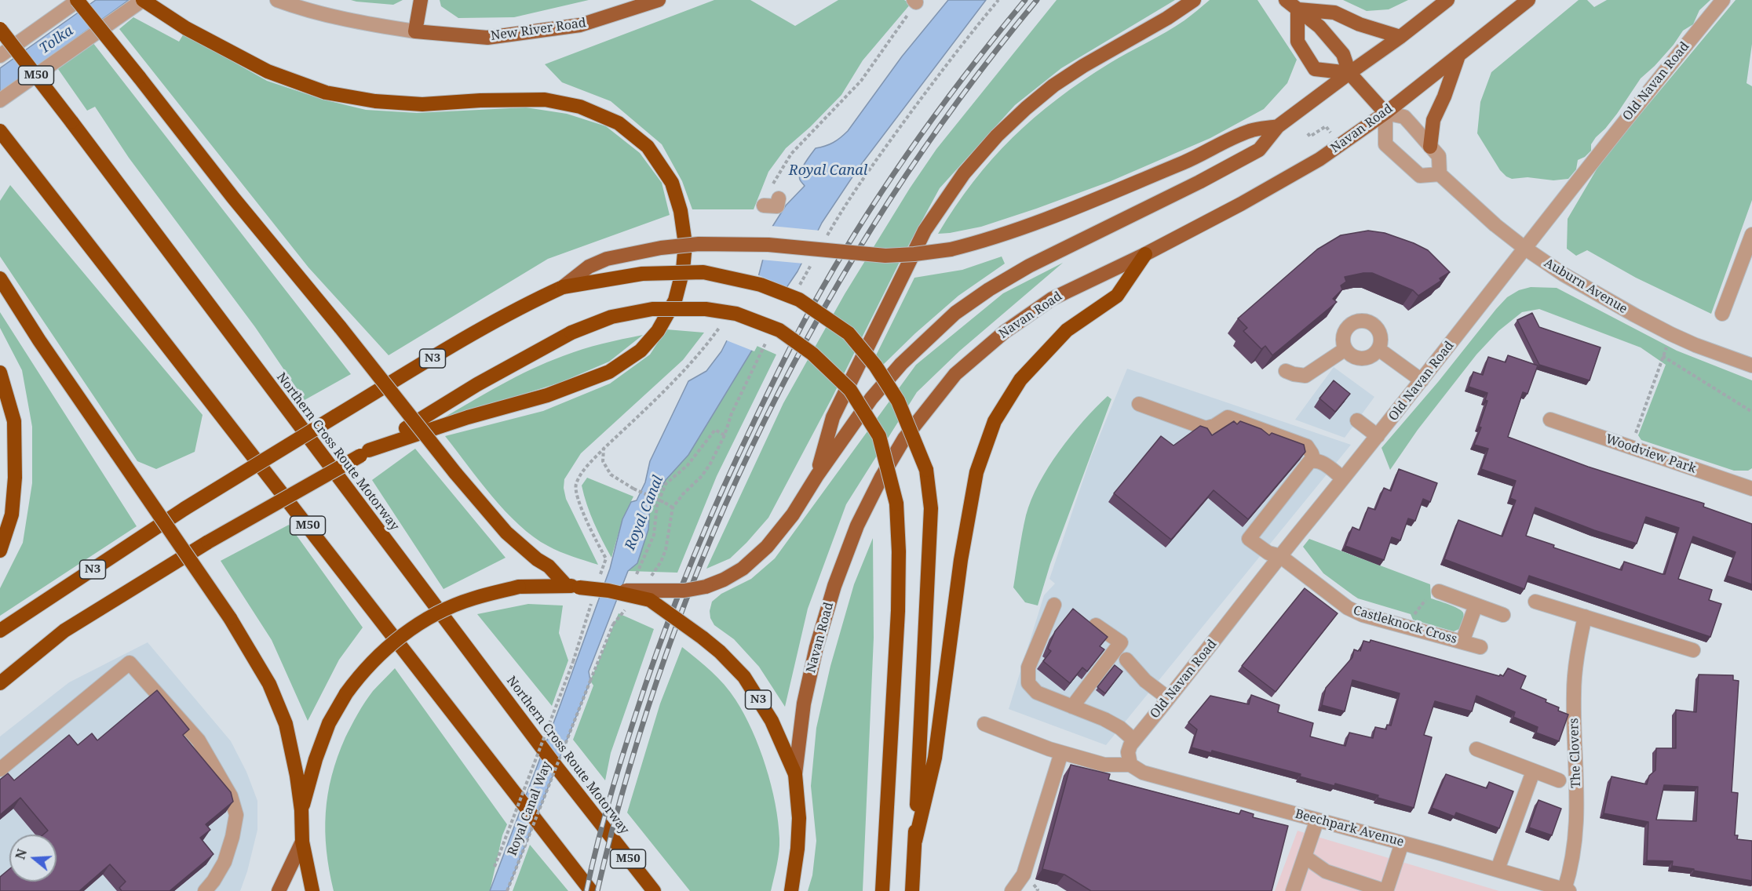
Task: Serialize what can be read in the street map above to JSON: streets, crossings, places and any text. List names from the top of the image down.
{
  "streets": {
    "highway": ["M50", "N3", "Northern Cross Route Motorway"],
    "main road": ["New River Road", "Navan Road"],
    "street": [
      "Old Navan Road",
      "Auburn Avenue",
      "Woodview Park",
      "Castleknock Cross",
      "The Clovers",
      "Beechpark Avenue"
    ],
    "path": ["Royal Canal Way"]
  },
  "crossings": [
    ["Old Navan Road", "Auburn Avenue"],
    ["Old Navan Road", "Castleknock Cross"],
    ["Old Navan Road", "Beechpark Avenue"],
    ["Navan Road", "N3"],
    ["The Clovers", "Beechpark Avenue"]
  ],
  "water": ["Tolka", "Royal Canal"],
  "north": "left"
}
